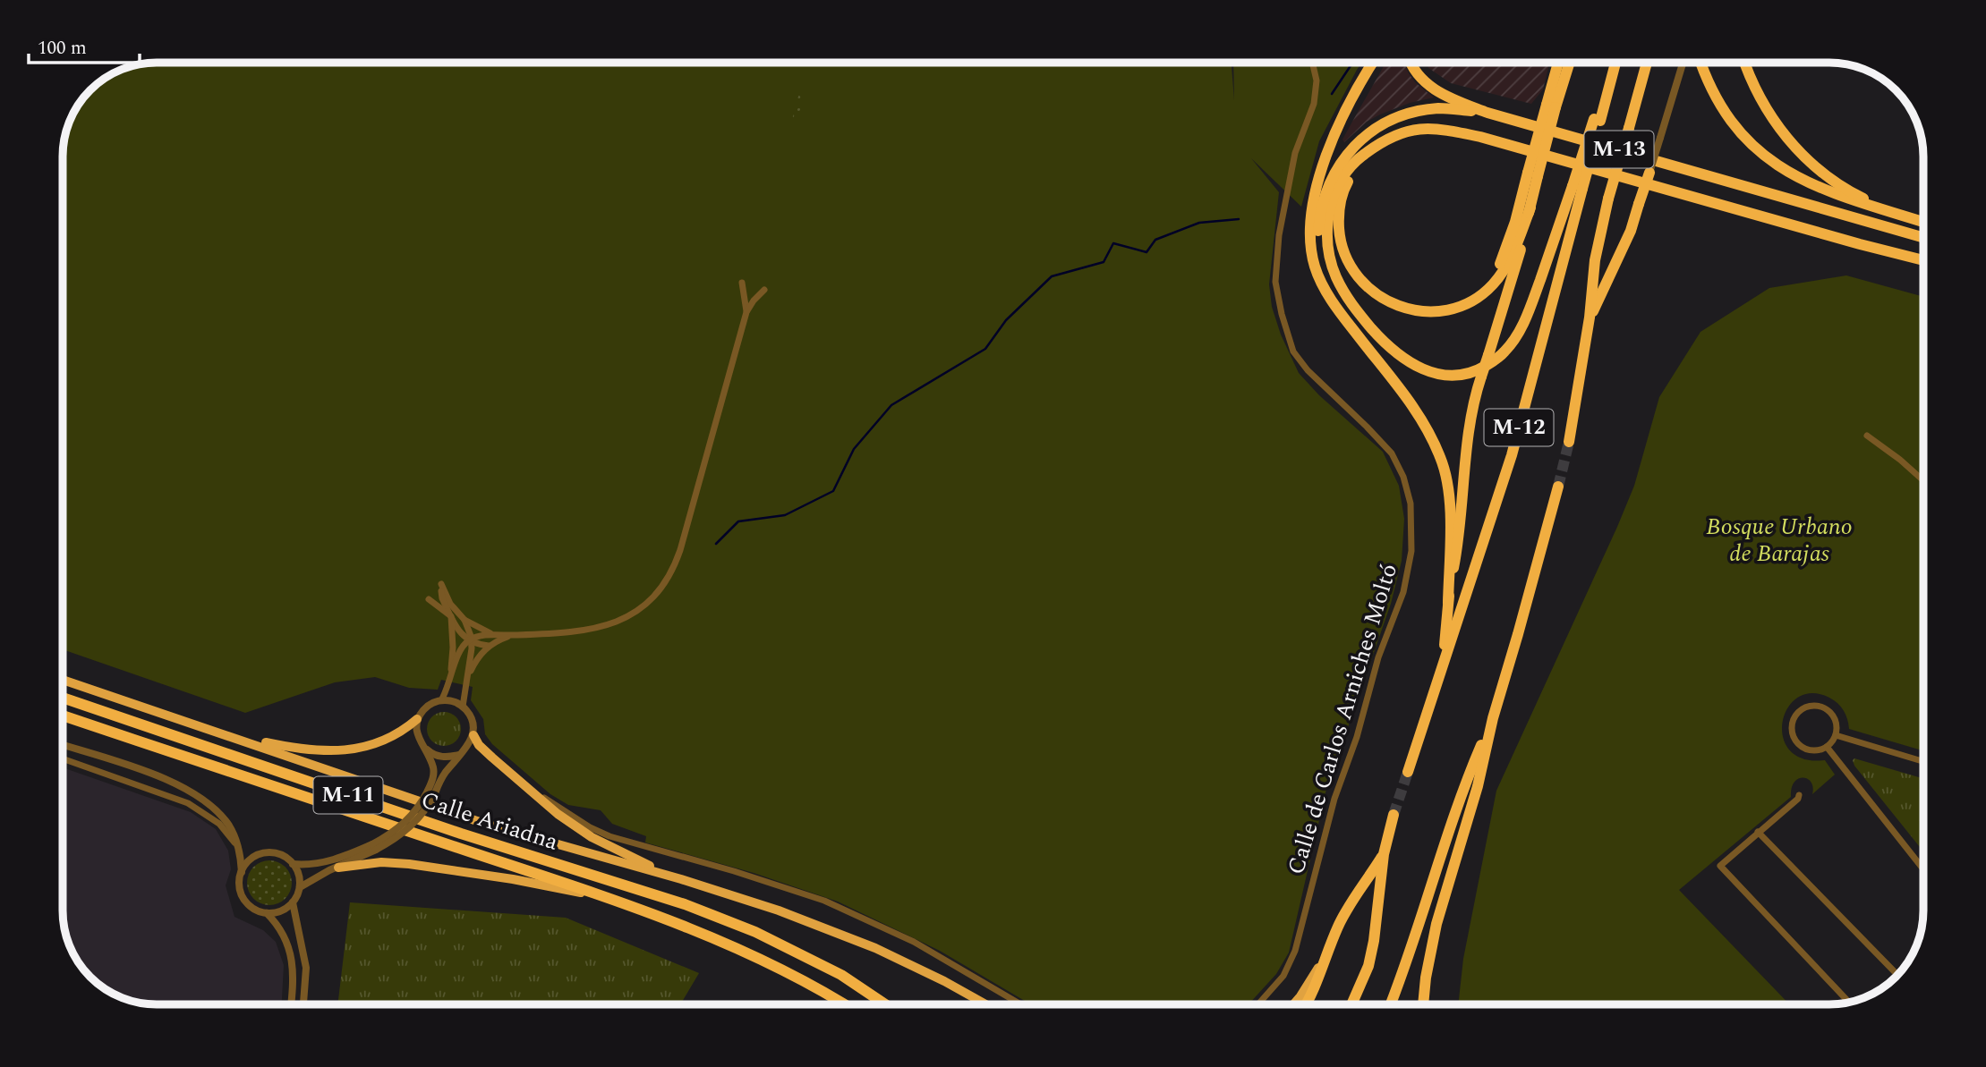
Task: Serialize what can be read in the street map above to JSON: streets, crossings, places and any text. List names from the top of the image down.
{
  "streets": {
    "highway": [
      "M-13",
      "M-12",
      "M-11",
      "Calle Ariadna"
    ],
    "street": ["Calle de Carlos Arniches Moltó"]
  },
  "parks": ["Bosque Urbano de Barajas"],
  "scale_bar": "100 m"
}
